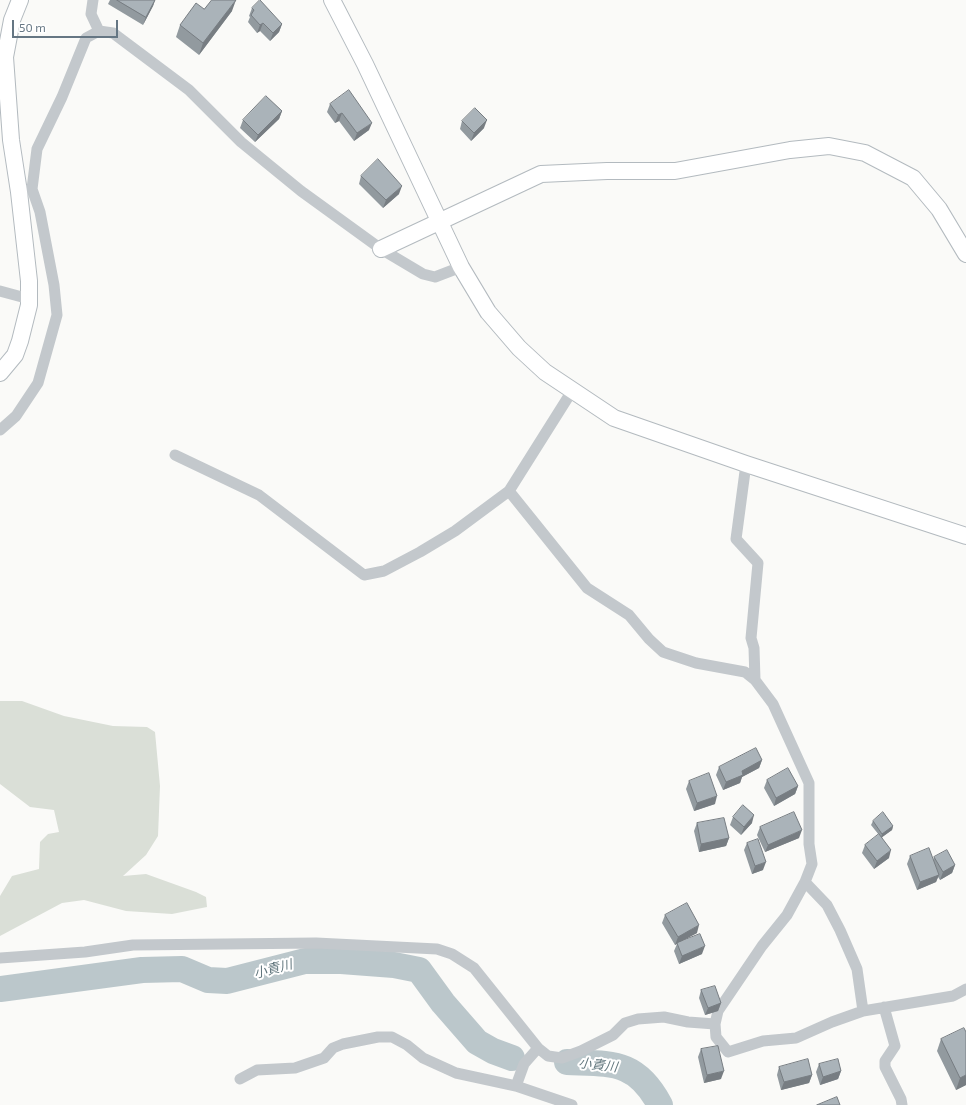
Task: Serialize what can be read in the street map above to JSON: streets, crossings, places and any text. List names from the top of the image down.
{
  "water": ["小責川"],
  "scale_bar": "50 m"
}
